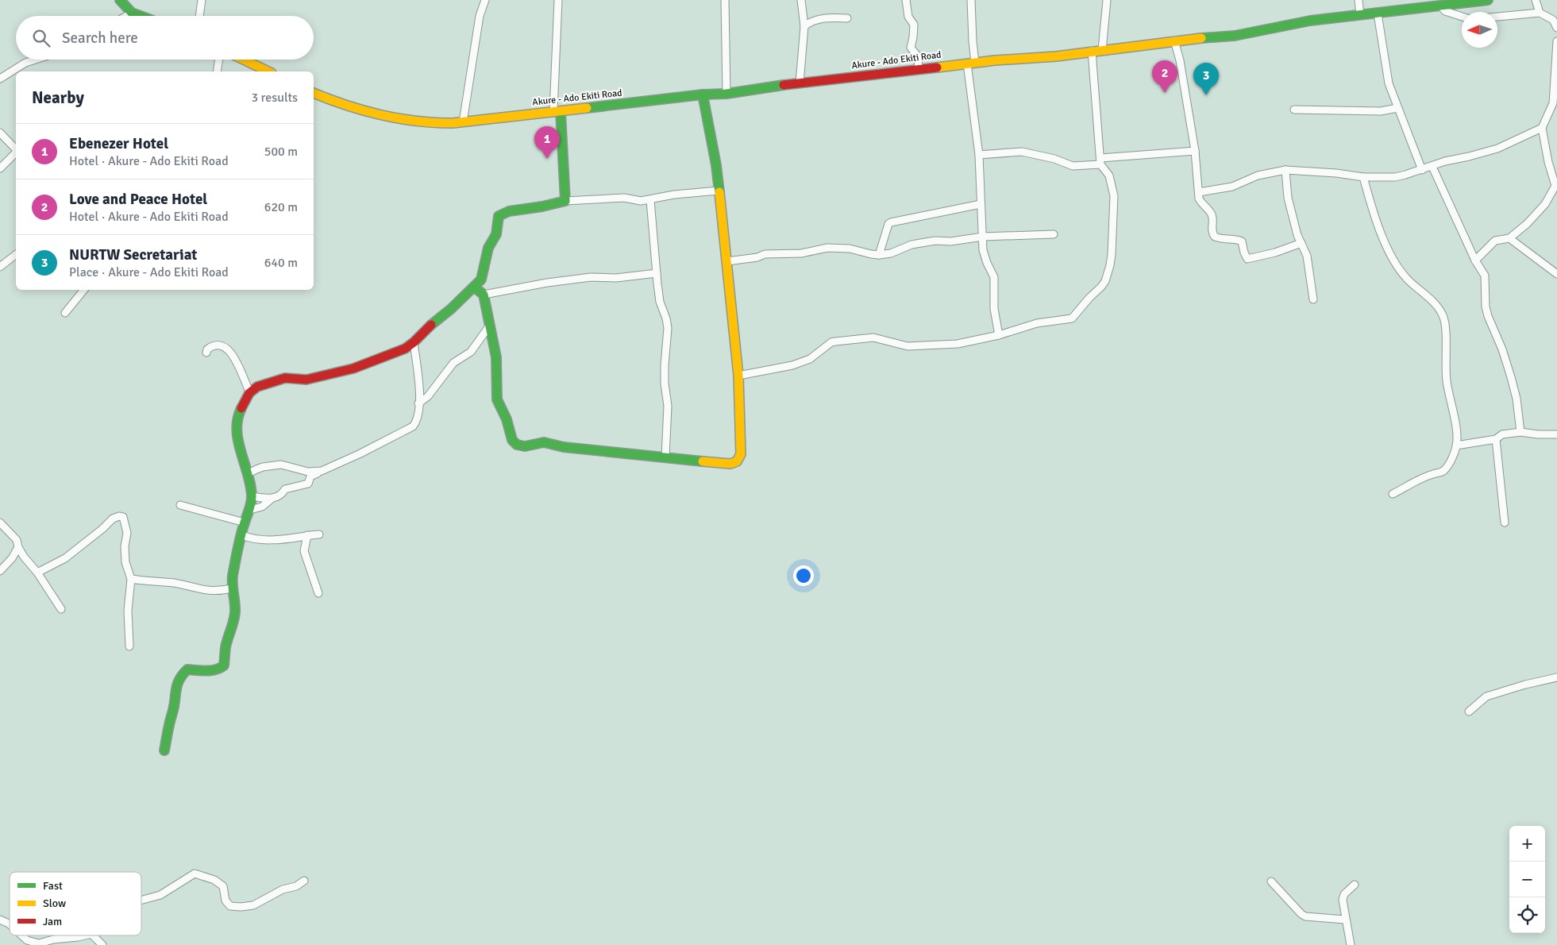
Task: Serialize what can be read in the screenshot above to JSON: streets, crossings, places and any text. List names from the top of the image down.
{
  "streets": {
    "street": ["Akure - Ado Ekiti Road"]
  },
  "legend": ["Fast", "Slow", "Jam"],
  "north": "left",
  "page": {
    "search": "Search here",
    "pins": ["2", "3", "1"],
    "heading": ["Nearby", "3 results"],
    "list": [
      {
        "mark": "1",
        "name": "Ebenezer Hotel",
        "note": "Hotel · Akure - Ado Ekiti Road",
        "value": "500 m"
      },
      {
        "mark": "2",
        "name": "Love and Peace Hotel",
        "note": "Hotel · Akure - Ado Ekiti Road",
        "value": "620 m"
      },
      {
        "mark": "3",
        "name": "NURTW Secretariat",
        "note": "Place · Akure - Ado Ekiti Road",
        "value": "640 m"
      }
    ],
    "map_buttons": ["+", "−"]
  }
}
